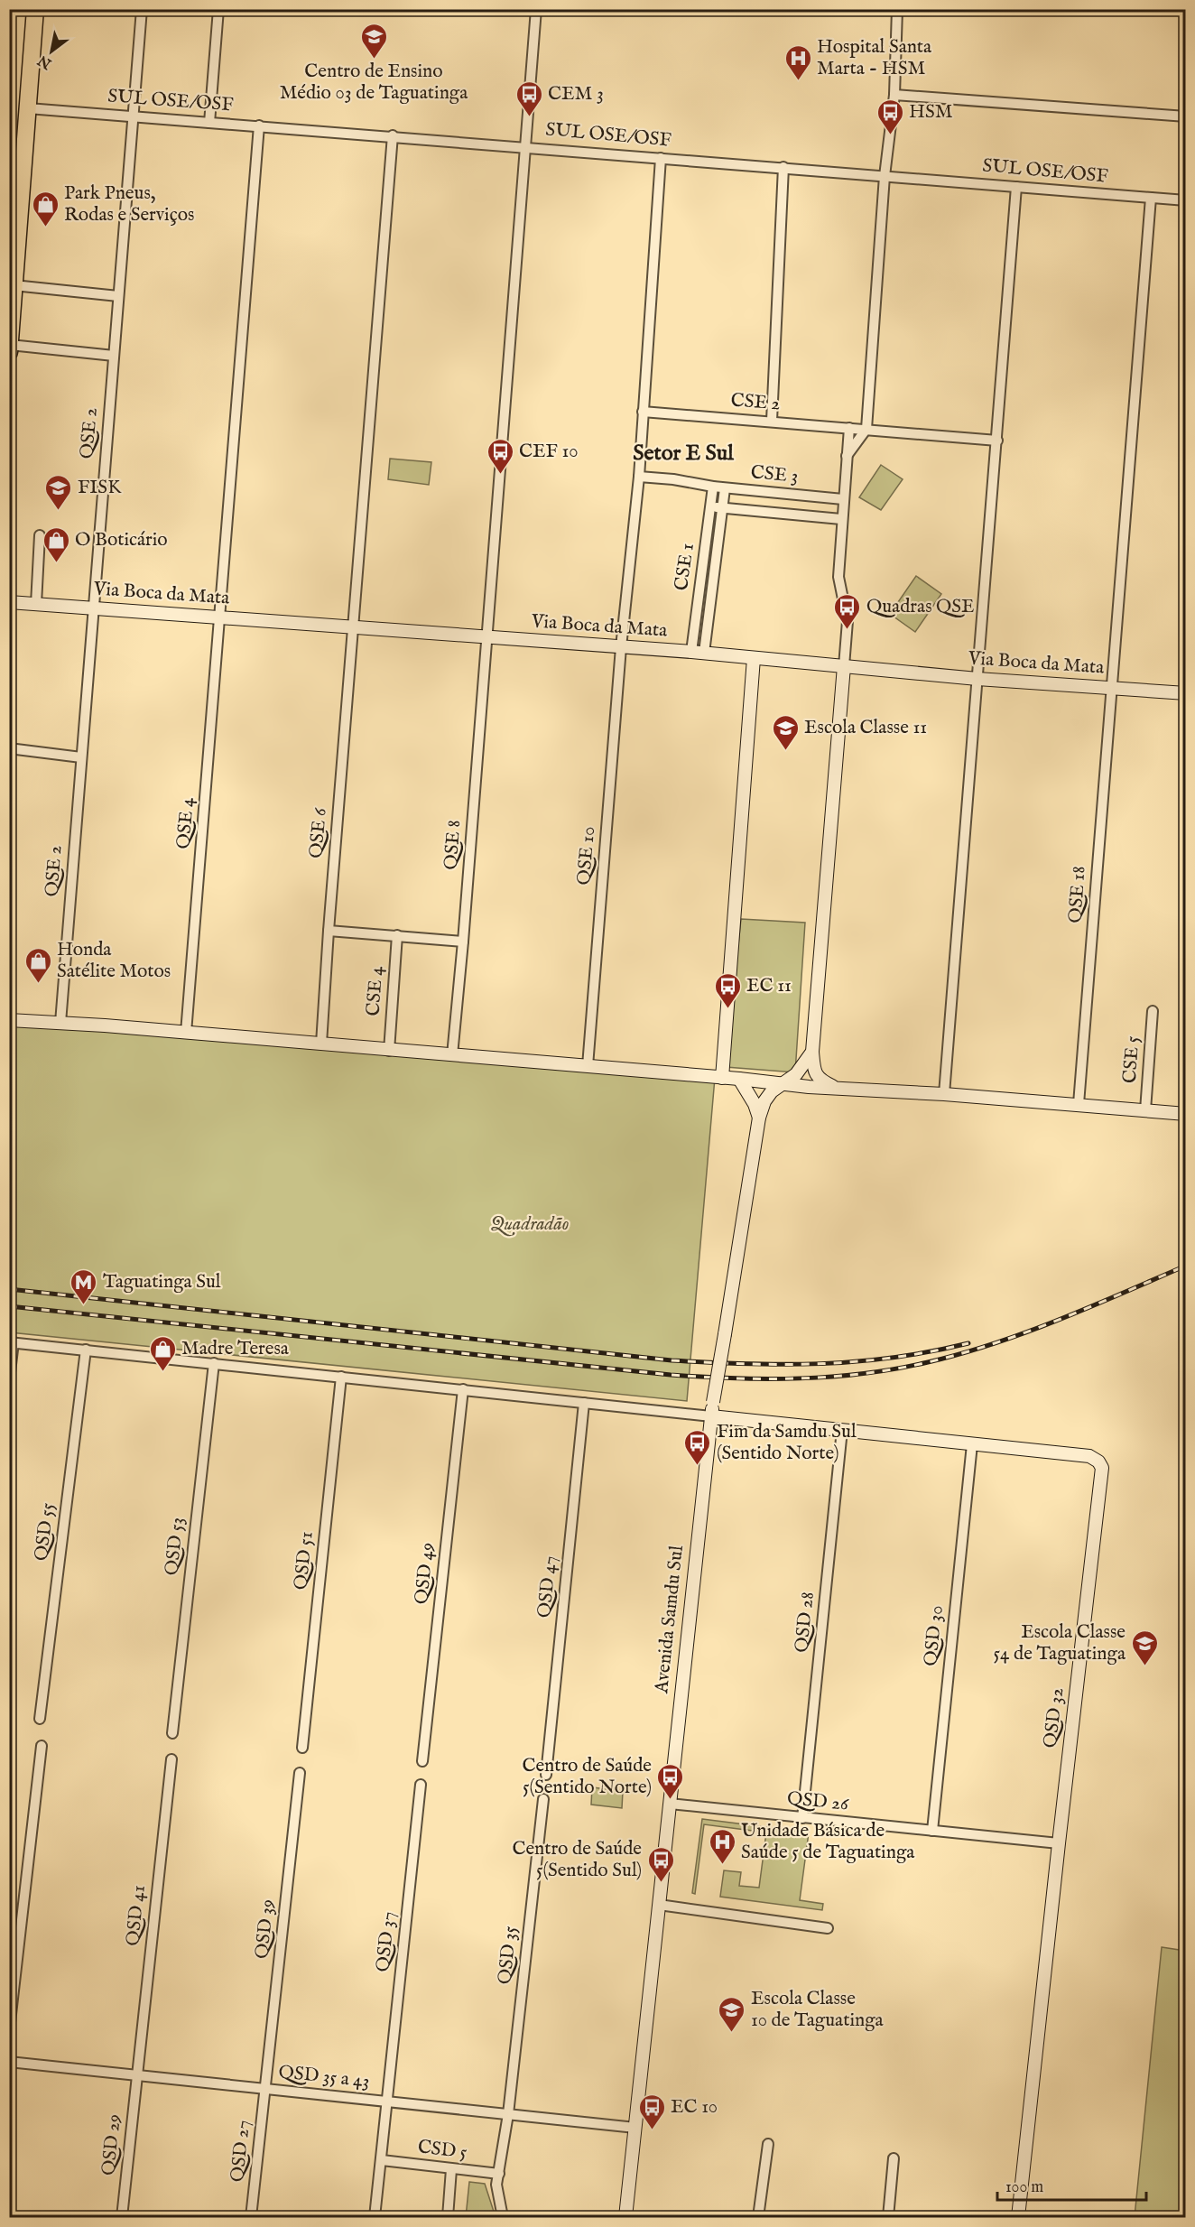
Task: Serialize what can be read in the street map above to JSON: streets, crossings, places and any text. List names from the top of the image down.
{
  "streets": {
    "street": [
      "SUL OSE/OSF",
      "CSE 2",
      "QSE 2",
      "CSE 3",
      "CSE 1",
      "Via Boca da Mata",
      "QSE 4",
      "QSE 6",
      "QSE 8",
      "QSE 10",
      "QSE 18",
      "CSE 4",
      "CSE 5",
      "QSD 55",
      "QSD 53",
      "QSD 51",
      "QSD 49",
      "QSD 47",
      "Avenida Samdu Sul",
      "QSD 28",
      "QSD 30",
      "QSD 32",
      "QSD 26",
      "QSD 41",
      "QSD 39",
      "QSD 37",
      "QSD 35",
      "QSD 35 a 43",
      "QSD 29",
      "CSD 5",
      "QSD 27"
    ]
  },
  "crossings": [
    ["SUL OSE/OSF", "QSE 2"],
    ["SUL OSE/OSF", "QSE 4"],
    ["SUL OSE/OSF", "QSE 6"],
    ["SUL OSE/OSF", "QSE 8"],
    ["SUL OSE/OSF", "QSE 10"],
    ["SUL OSE/OSF", "QSE 18"],
    ["CSE 2", "QSE 10"],
    ["QSE 2", "Via Boca da Mata"],
    ["CSE 3", "CSE 1"],
    ["CSE 3", "QSE 10"],
    ["CSE 1", "Via Boca da Mata"],
    ["Via Boca da Mata", "QSE 4"],
    ["Via Boca da Mata", "QSE 6"],
    ["Via Boca da Mata", "QSE 8"],
    ["Via Boca da Mata", "QSE 10"],
    ["Via Boca da Mata", "QSE 18"],
    ["Avenida Samdu Sul", "QSD 26"],
    ["Avenida Samdu Sul", "QSD 35 a 43"],
    ["QSD 28", "QSD 26"],
    ["QSD 30", "QSD 32"],
    ["QSD 30", "QSD 26"],
    ["QSD 32", "QSD 26"],
    ["QSD 41", "QSD 35 a 43"],
    ["QSD 41", "QSD 29"],
    ["QSD 39", "QSD 35 a 43"],
    ["QSD 39", "QSD 27"],
    ["QSD 37", "QSD 35 a 43"],
    ["QSD 37", "CSD 5"],
    ["QSD 35", "QSD 35 a 43"],
    ["QSD 35", "CSD 5"],
    ["QSD 35 a 43", "QSD 29"],
    ["QSD 35 a 43", "QSD 27"]
  ],
  "districts": ["Setor E Sul"],
  "parks": ["Quadradão"],
  "places": {
    "school or university": [
      "Centro de Ensino Médio 03 de Taguatinga",
      "FISK",
      "Escola Classe 11",
      "Escola Classe 54 de Taguatinga",
      "Escola Classe 10 de Taguatinga"
    ],
    "hospital": ["Hospital Santa Marta - HSM", "Unidade Básica de Saúde 5 de Taguatinga"],
    "bus stop": [
      "CEM 3",
      "HSM",
      "CEF 10",
      "Quadras QSE",
      "EC 11",
      "Fim da Samdu Sul (Sentido Norte)",
      "Centro de Saúde 5(Sentido Norte)",
      "Centro de Saúde 5(Sentido Sul)",
      "EC 10"
    ],
    "shop": [
      "Park Pneus, Rodas e Serviços",
      "O Boticário",
      "Honda Satélite Motos",
      "Madre Teresa"
    ],
    "metro station": ["Taguatinga Sul"]
  },
  "scale_bar": "100 m",
  "north": "bottom left"
}
